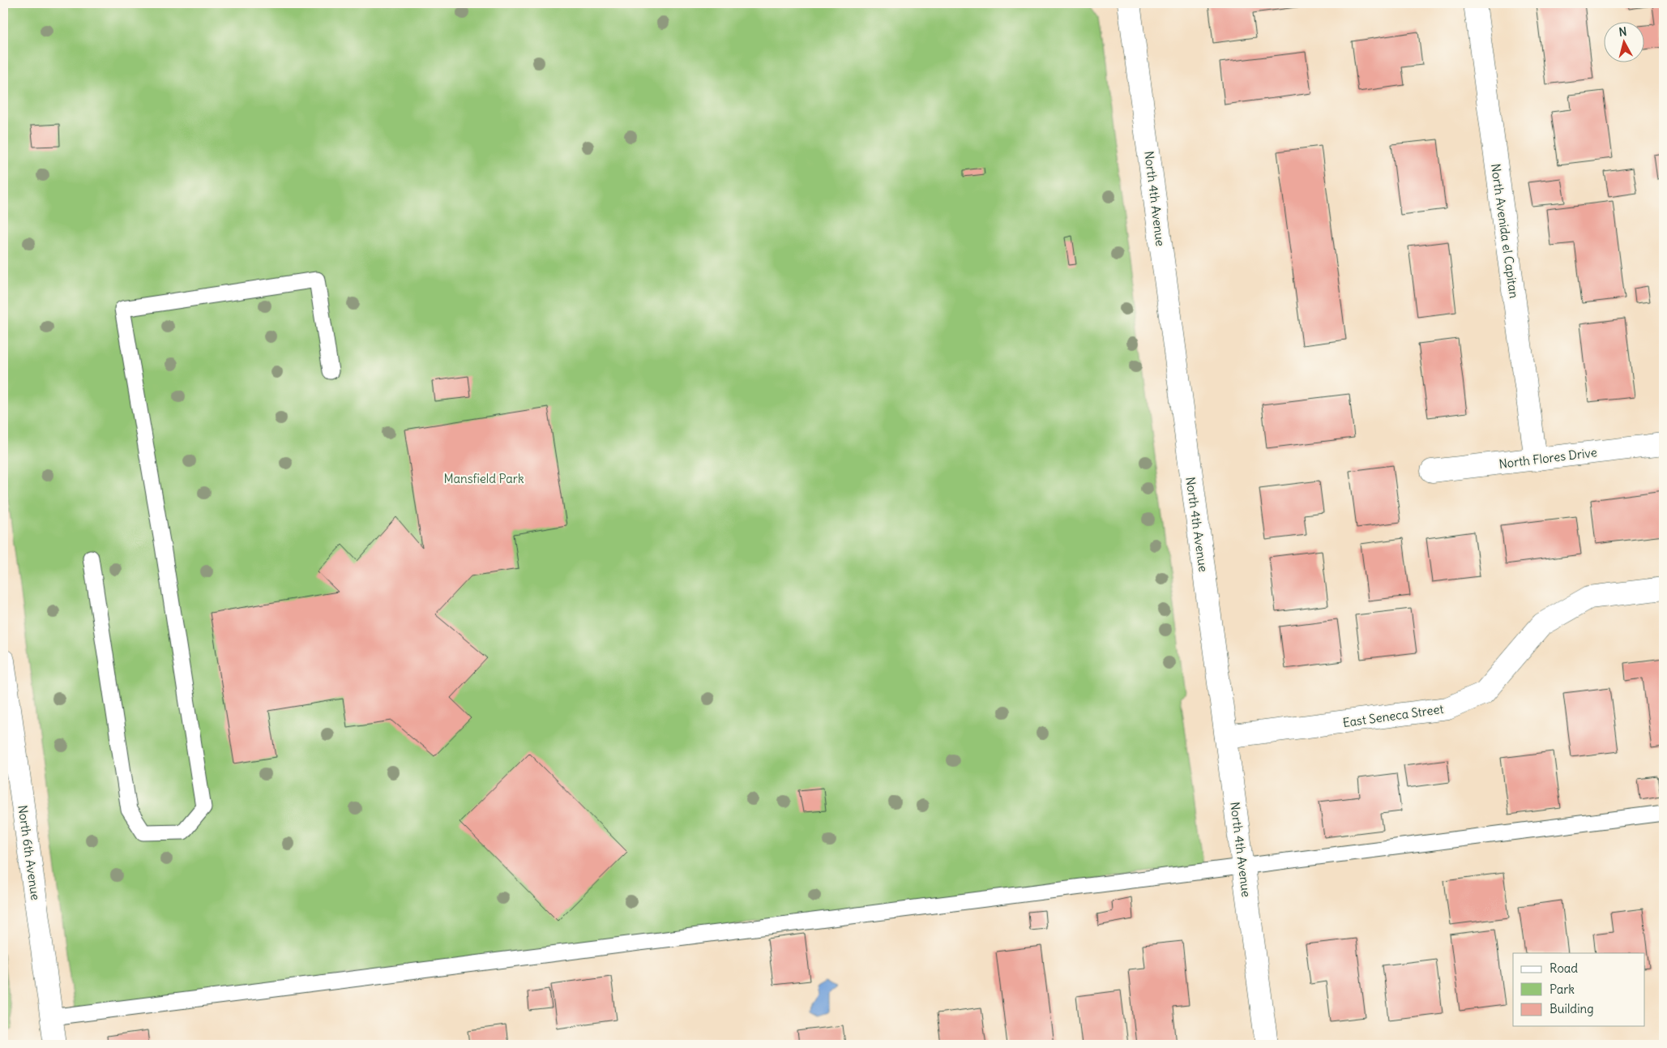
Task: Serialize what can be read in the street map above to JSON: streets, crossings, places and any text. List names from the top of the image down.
{
  "streets": {
    "street": [
      "North 4th Avenue",
      "North Avenida el Capitan",
      "North Flores Drive",
      "East Seneca Street",
      "North 6th Avenue"
    ]
  },
  "crossings": [
    ["North 4th Avenue", "East Seneca Street"],
    ["North Avenida el Capitan", "North Flores Drive"]
  ],
  "parks": ["Mansfield Park"],
  "legend": ["Road", "Park", "Building"],
  "north": "top"
}
